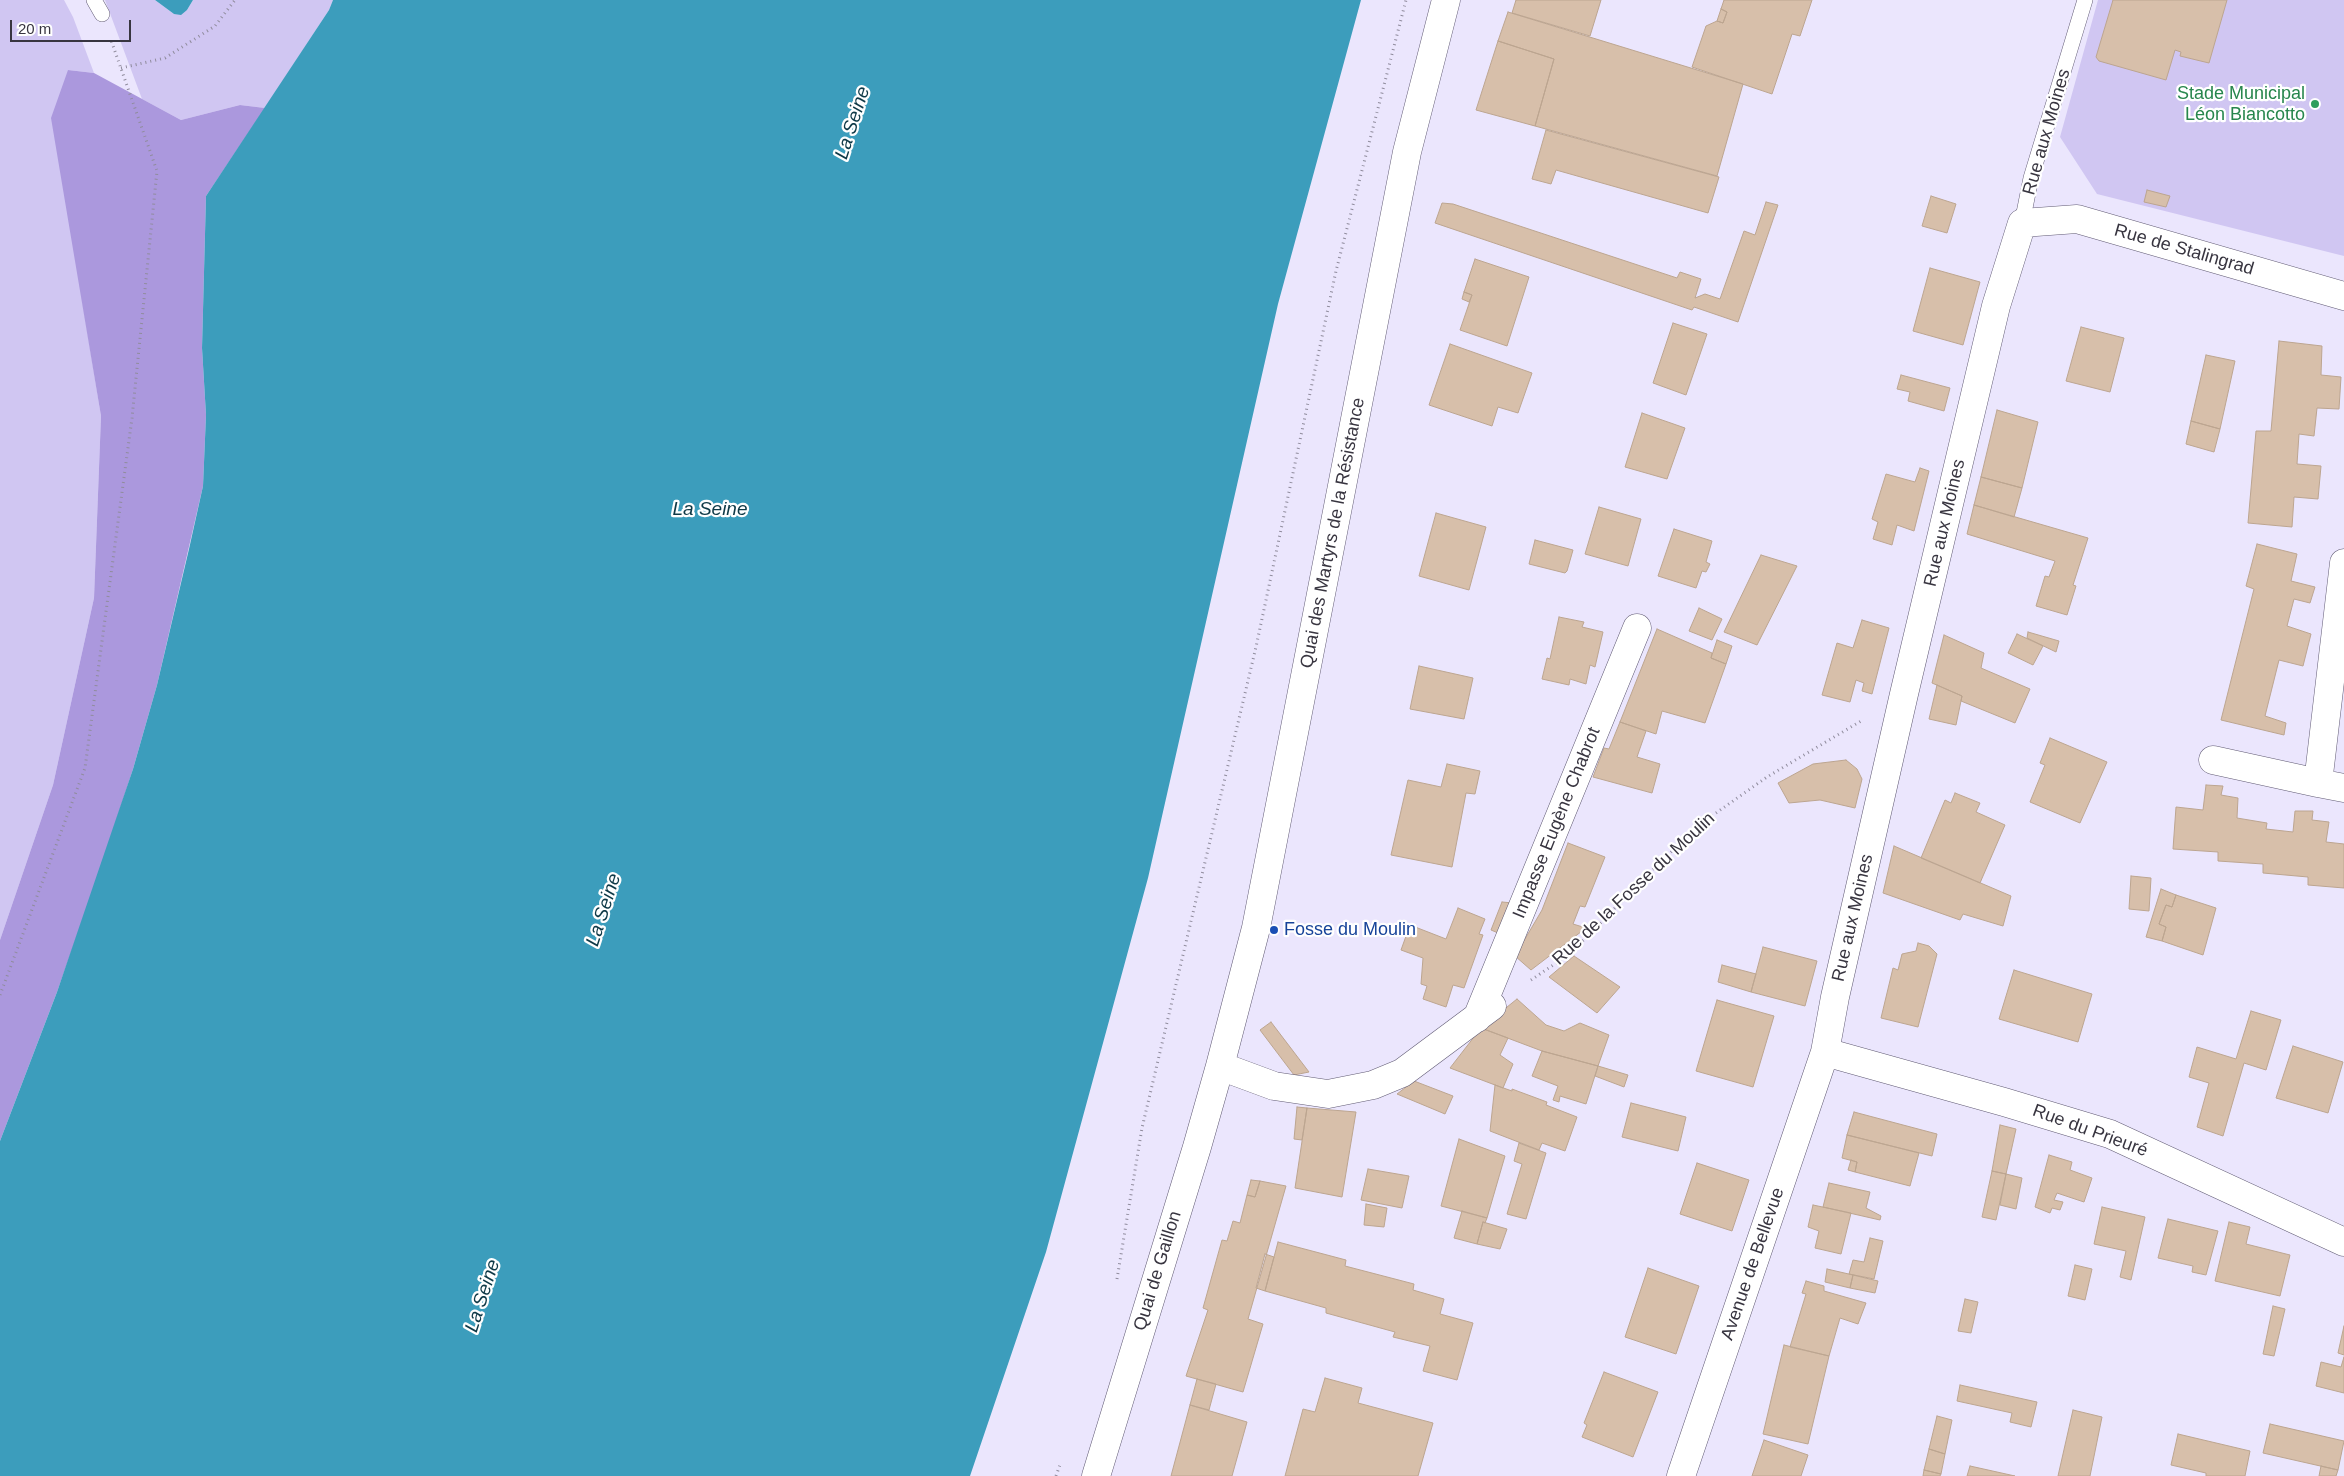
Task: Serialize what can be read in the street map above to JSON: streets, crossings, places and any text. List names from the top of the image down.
{
  "streets": {
    "street": [
      "Rue aux Moines",
      "Rue de Stalingrad",
      "Quai des Martyrs de la Résistance",
      "Impasse Eugène Chabrot",
      "Rue du Prieuré",
      "Avenue de Bellevue",
      "Quai de Gaillon"
    ],
    "path": ["Rue de la Fosse du Moulin"]
  },
  "crossings": [
    ["Rue aux Moines", "Rue de Stalingrad"],
    ["Rue aux Moines", "Rue de la Fosse du Moulin"],
    ["Rue aux Moines", "Rue du Prieuré"],
    ["Rue aux Moines", "Avenue de Bellevue"],
    ["Quai des Martyrs de la Résistance", "Quai de Gaillon"],
    ["Rue du Prieuré", "Avenue de Bellevue"]
  ],
  "water": ["La Seine"],
  "places": ["Stade Municipal Léon Biancotto", "Fosse du Moulin"],
  "scale_bar": "20 m"
}
